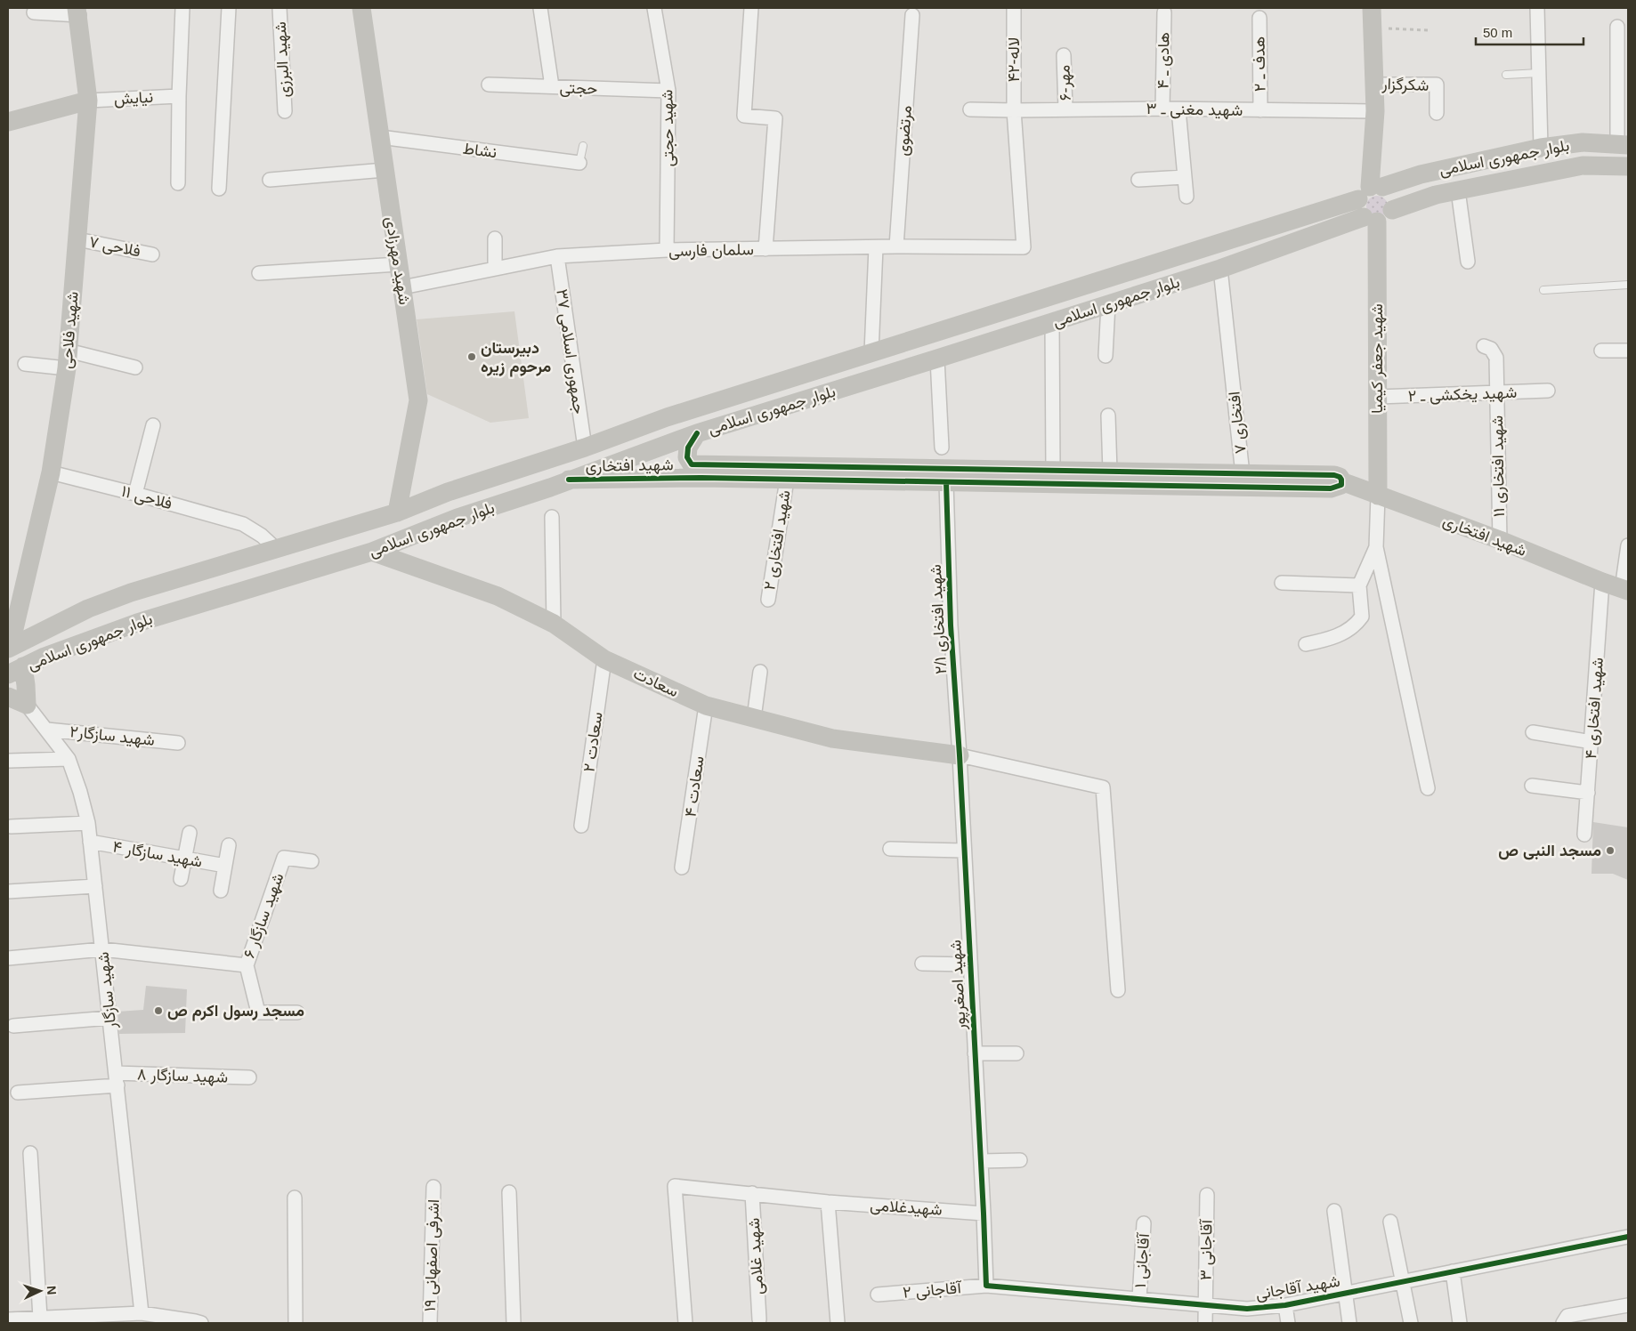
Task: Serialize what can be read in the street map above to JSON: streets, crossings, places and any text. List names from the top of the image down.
{
  "streets": {
    "street": [
      "شهید البرزی",
      "لاله-۴۲",
      "هادی ـ ۴",
      "هدف ـ ۲",
      "مهر-۶",
      "شکرگزار",
      "حجتی",
      "نیایش",
      "شهید مغنی ـ ۳",
      "شهید حجتی",
      "مرتضوی",
      "نشاط",
      "بلوار جمهوری اسلامی",
      "فلاحی ۷",
      "سلمان فارسی",
      "شهید مهرزادی",
      "شهید فلاحی",
      "جمهوری اسلامی ۳۷",
      "شهید جعفر کیمیا",
      "شهید یخکشی ـ ۲",
      "افتخاری ۷",
      "شهید افتخاری",
      "شهید افتخاری ۱۱",
      "فلاحی ۱۱",
      "شهید افتخاری ۲",
      "شهید افتخاری ۲/۱",
      "سعادت",
      "شهید افتخاری ۴",
      "شهید سازگار۲",
      "سعادت ۲",
      "سعادت ۴",
      "شهید سازگار ۴",
      "شهید سازگار ۶",
      "شهید اصغرپور",
      "شهید سازگار",
      "شهید سازگار ۸",
      "شهیدغلامی",
      "آقاجانی ۳",
      "اشرفی اصفهانی ۱۹",
      "شهید غلامی",
      "آقاجانی ۱",
      "شهید آقاجانی",
      "آقاجانی ۲"
    ]
  },
  "crossings": [
    ["لاله-۴۲", "شهید مغنی ـ ۳"],
    ["لاله-۴۲", "سلمان فارسی"],
    ["هادی ـ ۴", "شهید مغنی ـ ۳"],
    ["هدف ـ ۲", "شهید مغنی ـ ۳"],
    ["مهر-۶", "شهید مغنی ـ ۳"],
    ["حجتی", "شهید حجتی"],
    ["نیایش", "شهید فلاحی"],
    ["شهید حجتی", "سلمان فارسی"],
    ["مرتضوی", "سلمان فارسی"],
    ["نشاط", "شهید مهرزادی"],
    ["بلوار جمهوری اسلامی", "شهید مهرزادی"],
    ["بلوار جمهوری اسلامی", "شهید فلاحی"],
    ["بلوار جمهوری اسلامی", "جمهوری اسلامی ۳۷"],
    ["بلوار جمهوری اسلامی", "شهید جعفر کیمیا"],
    ["بلوار جمهوری اسلامی", "افتخاری ۷"],
    ["بلوار جمهوری اسلامی", "شهید افتخاری"],
    ["بلوار جمهوری اسلامی", "فلاحی ۱۱"],
    ["بلوار جمهوری اسلامی", "سعادت"],
    ["فلاحی ۷", "شهید فلاحی"],
    ["سلمان فارسی", "شهید مهرزادی"],
    ["سلمان فارسی", "جمهوری اسلامی ۳۷"],
    ["شهید فلاحی", "فلاحی ۱۱"],
    ["شهید جعفر کیمیا", "شهید یخکشی ـ ۲"],
    ["شهید جعفر کیمیا", "شهید افتخاری"],
    ["شهید یخکشی ـ ۲", "شهید افتخاری ۱۱"],
    ["شهید افتخاری", "شهید افتخاری ۱۱"],
    ["شهید افتخاری", "شهید افتخاری ۲"],
    ["شهید افتخاری", "شهید افتخاری ۲/۱"],
    ["شهید افتخاری", "شهید افتخاری ۴"],
    ["شهید افتخاری ۲/۱", "سعادت"],
    ["شهید افتخاری ۲/۱", "شهید اصغرپور"],
    ["سعادت", "سعادت ۲"],
    ["سعادت", "سعادت ۴"],
    ["سعادت", "شهید اصغرپور"],
    ["شهید سازگار۲", "شهید سازگار"],
    ["شهید سازگار ۴", "شهید سازگار"],
    ["شهید سازگار ۶", "شهید سازگار"],
    ["شهید اصغرپور", "شهیدغلامی"],
    ["شهید سازگار", "شهید سازگار ۸"],
    ["شهیدغلامی", "شهید غلامی"],
    ["آقاجانی ۳", "شهید آقاجانی"],
    ["آقاجانی ۱", "شهید آقاجانی"],
    ["شهید آقاجانی", "آقاجانی ۲"]
  ],
  "places": ["دبیرستان مرحوم زیره", "مسجد النبی ص", "مسجد رسول اکرم ص"],
  "scale_bar": "50 m",
  "north": "right"
}
